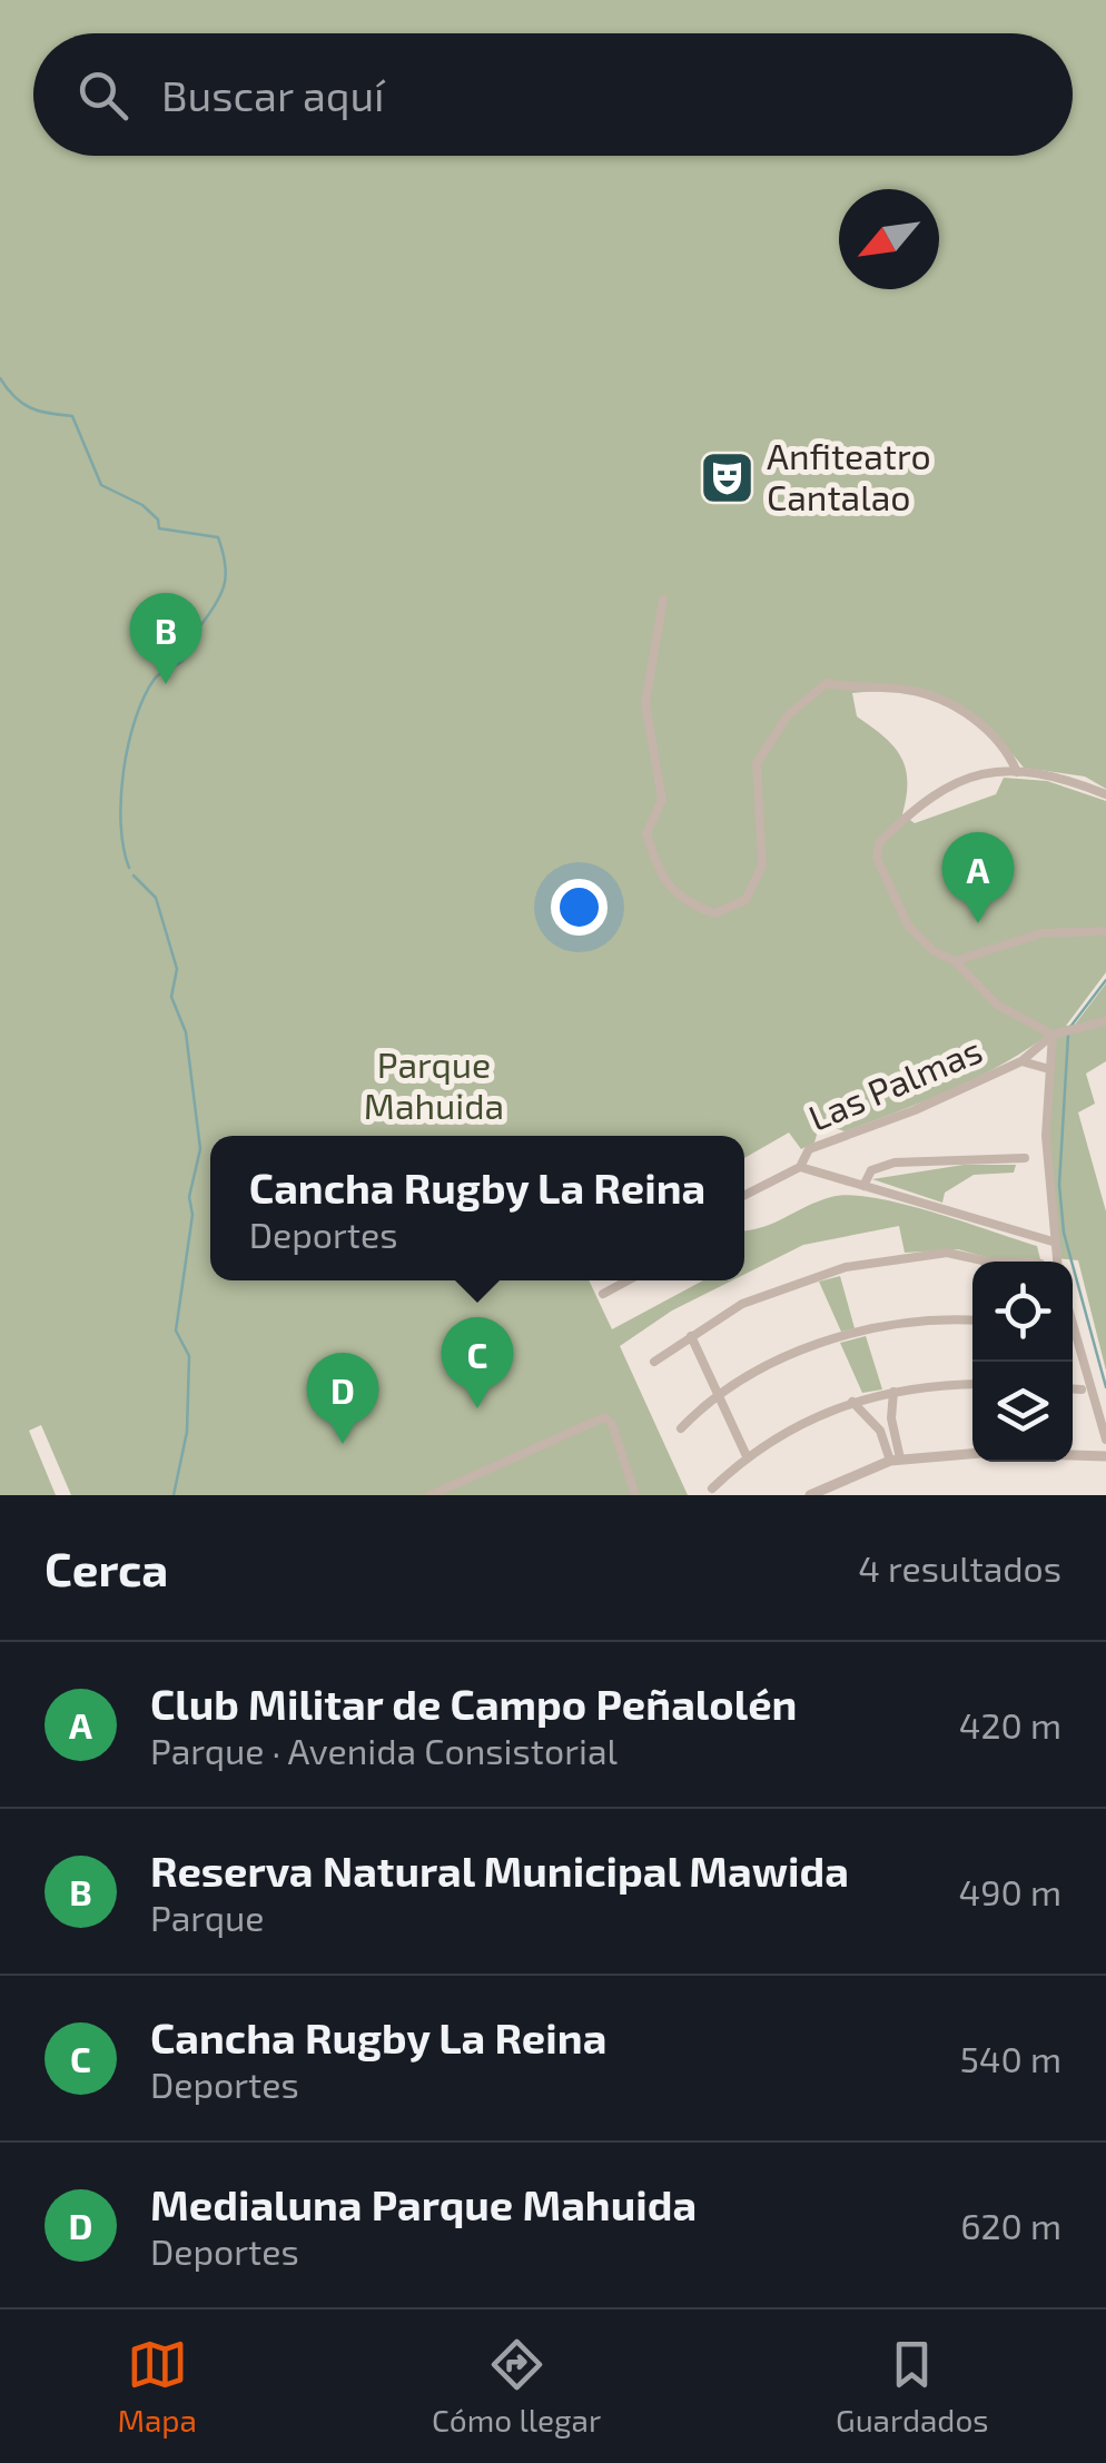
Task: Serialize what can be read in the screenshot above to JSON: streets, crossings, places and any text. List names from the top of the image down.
{
  "streets": {
    "street": ["Las Palmas"]
  },
  "parks": ["Parque Mahuida"],
  "places": {
    "theatre": ["Anfiteatro Cantalao"]
  },
  "north": "bottom left",
  "page": {
    "search": "Buscar aquí",
    "pins": [
      "B",
      "A",
      "C",
      "D"
    ],
    "popup": ["Cancha Rugby La Reina", "Deportes"],
    "heading": ["Cerca", "4 resultados"],
    "list": [
      {
        "mark": "A",
        "name": "Club Militar de Campo Peñalolén",
        "note": "Parque · Avenida Consistorial",
        "value": "420 m"
      },
      {
        "mark": "B",
        "name": "Reserva Natural Municipal Mawida",
        "note": "Parque",
        "value": "490 m"
      },
      {
        "mark": "C",
        "name": "Cancha Rugby La Reina",
        "note": "Deportes",
        "value": "540 m"
      },
      {
        "mark": "D",
        "name": "Medialuna Parque Mahuida",
        "note": "Deportes",
        "value": "620 m"
      }
    ],
    "nav": ["Mapa", "Cómo llegar", "Guardados"]
  }
}
